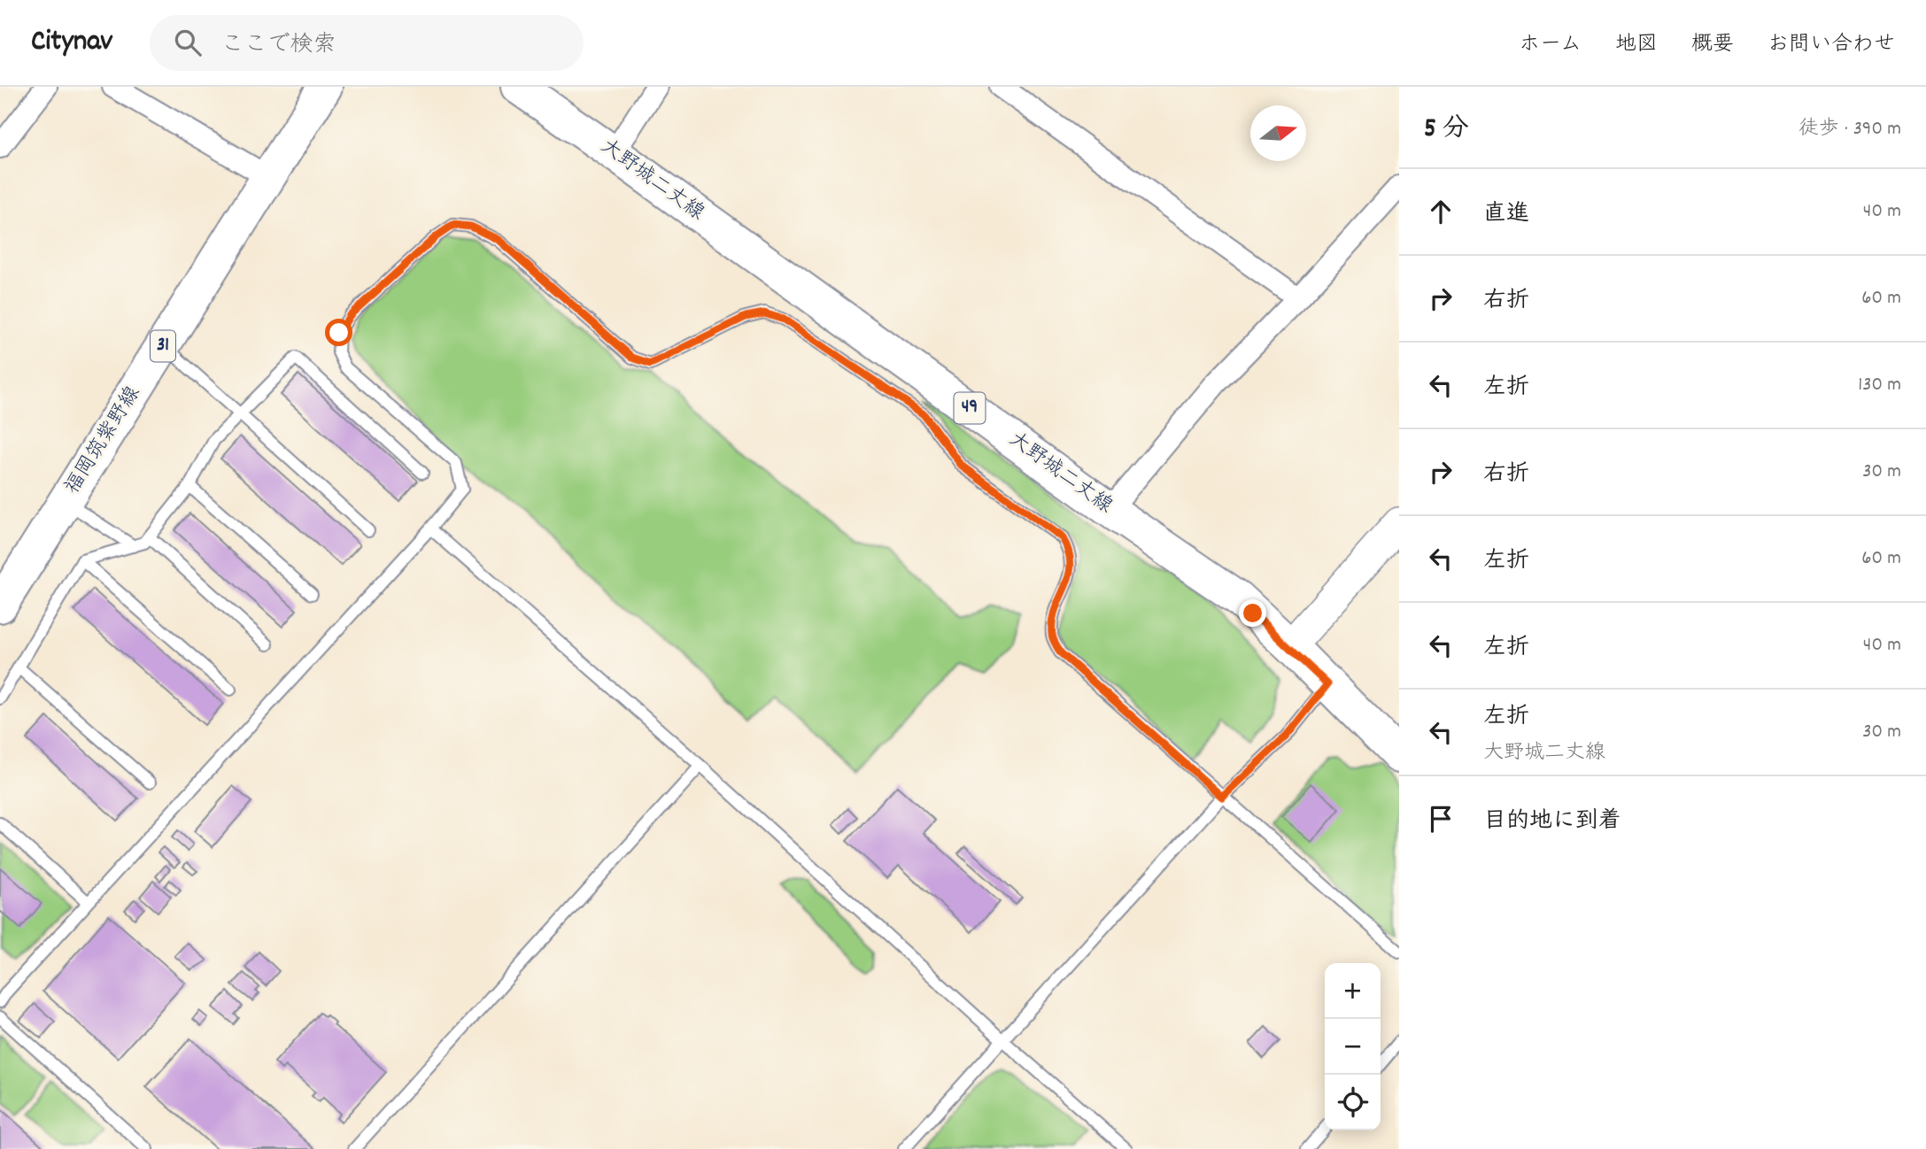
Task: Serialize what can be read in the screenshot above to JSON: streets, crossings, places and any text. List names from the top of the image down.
{
  "streets": {
    "main road": [
      "大野城二丈線",
      "31",
      "49",
      "福岡筑紫野線"
    ]
  },
  "north": "right",
  "page": {
    "header": "Citynav",
    "search": "ここで検索",
    "nav": [
      "ホーム",
      "地図",
      "概要",
      "お問い合わせ"
    ],
    "heading": ["5 分", "徒歩 · 390 m"],
    "list": [
      ["直進", "40 m"],
      ["右折", "60 m"],
      ["左折", "130 m"],
      ["右折", "30 m"],
      ["左折", "60 m"],
      ["左折", "40 m"],
      ["左折", "大野城二丈線", "30 m"],
      "目的地に到着"
    ],
    "map_buttons": ["+", "−"]
  }
}
